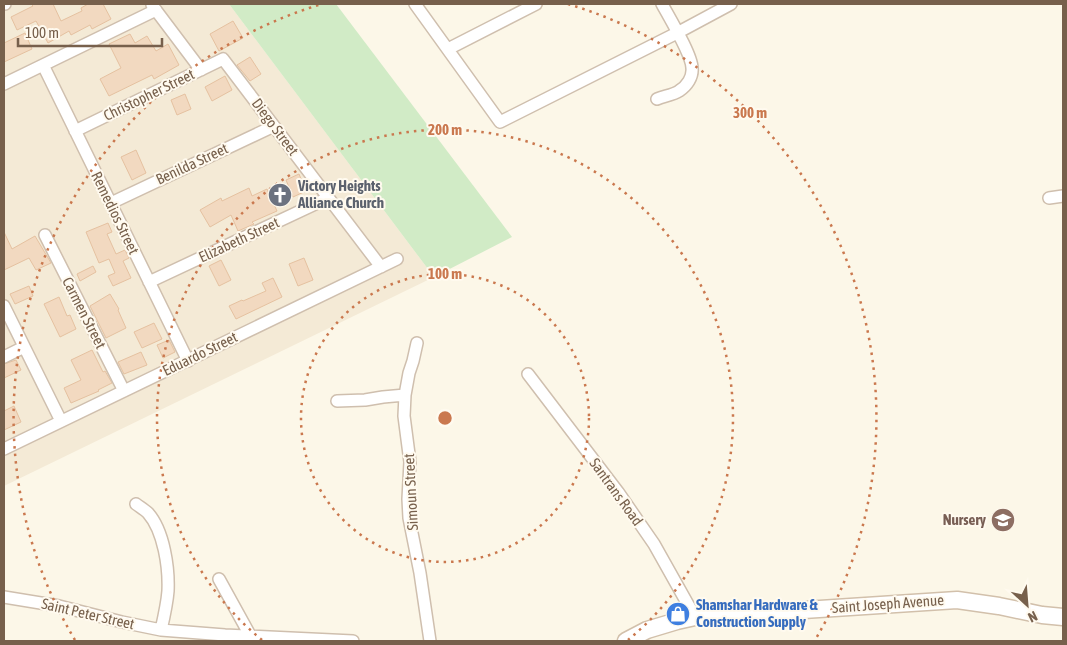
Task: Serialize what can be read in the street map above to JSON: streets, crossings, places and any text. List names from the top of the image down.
{
  "streets": {
    "main road": ["Saint Joseph Avenue"],
    "street": [
      "Christopher Street",
      "Diego Street",
      "Benilda Street",
      "Remedios Street",
      "Elizabeth Street",
      "Carmen Street",
      "Eduardo Street",
      "Simoun Street",
      "Santrans Road",
      "Saint Peter Street"
    ]
  },
  "crossings": [
    ["Christopher Street", "Diego Street"],
    ["Christopher Street", "Remedios Street"],
    ["Diego Street", "Benilda Street"],
    ["Diego Street", "Elizabeth Street"],
    ["Diego Street", "Eduardo Street"],
    ["Benilda Street", "Remedios Street"],
    ["Remedios Street", "Elizabeth Street"],
    ["Remedios Street", "Eduardo Street"],
    ["Carmen Street", "Eduardo Street"],
    ["Santrans Road", "Saint Joseph Avenue"]
  ],
  "places": {
    "church": ["Victory Heights Alliance Church"],
    "school or university": ["Nursery"],
    "shop": ["Shamshar Hardware & Construction Supply"]
  },
  "scale_bar": "100 m",
  "north": "bottom right",
  "rings": ["300 m", "200 m", "100 m"]
}
